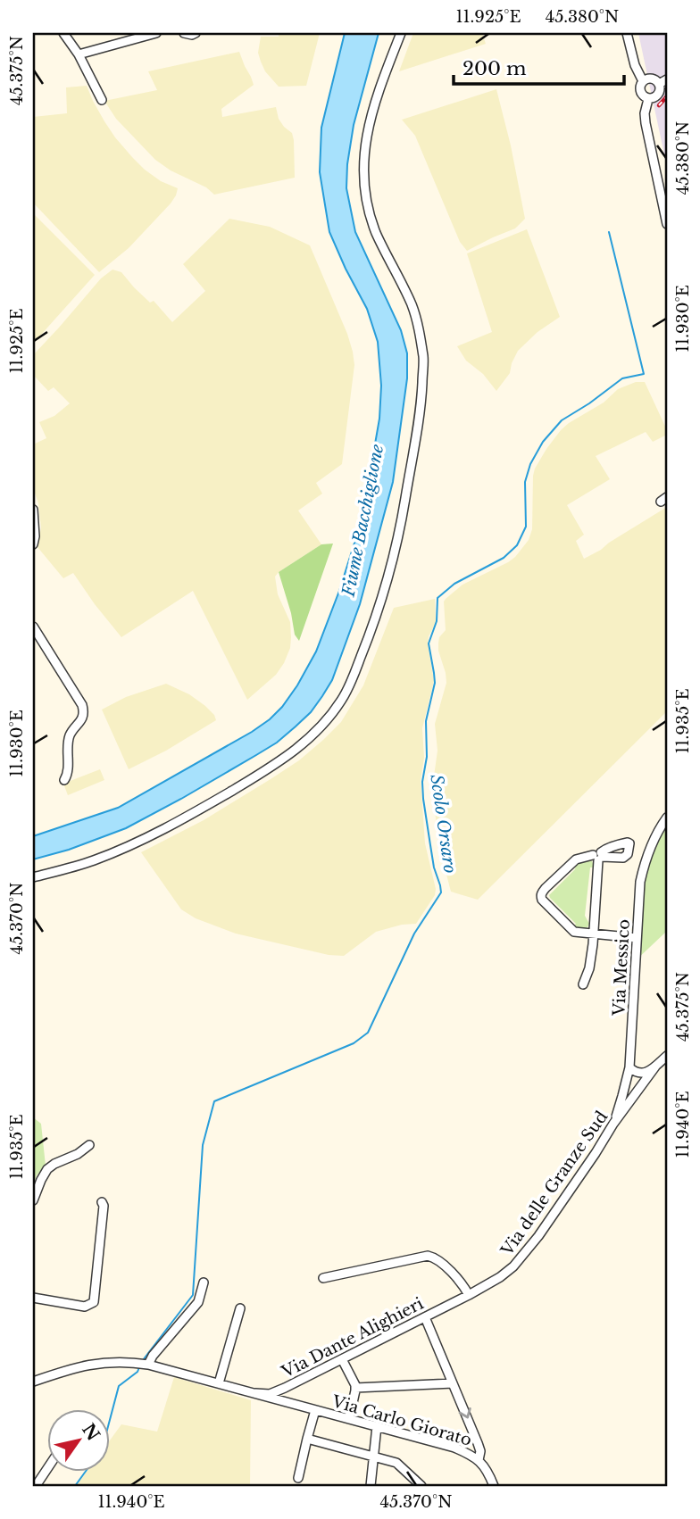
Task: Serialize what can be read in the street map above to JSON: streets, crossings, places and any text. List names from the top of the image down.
{
  "streets": {
    "street": [
      "Via Messico",
      "Via delle Granze Sud",
      "Via Dante Alighieri",
      "Via Carlo Giorato"
    ]
  },
  "crossings": [
    ["Via Messico", "Via delle Granze Sud"],
    ["Via delle Granze Sud", "Via Dante Alighieri"],
    ["Via Dante Alighieri", "Via Carlo Giorato"]
  ],
  "water": ["Fiume Bacchiglione", "Scolo Orsaro"],
  "scale_bar": "200 m",
  "north": "top right",
  "coordinates": [
    "11.925°E",
    "45.380°N",
    "45.375°N",
    "11.930°E",
    "11.935°E",
    "45.370°N",
    "11.940°E"
  ]
}
